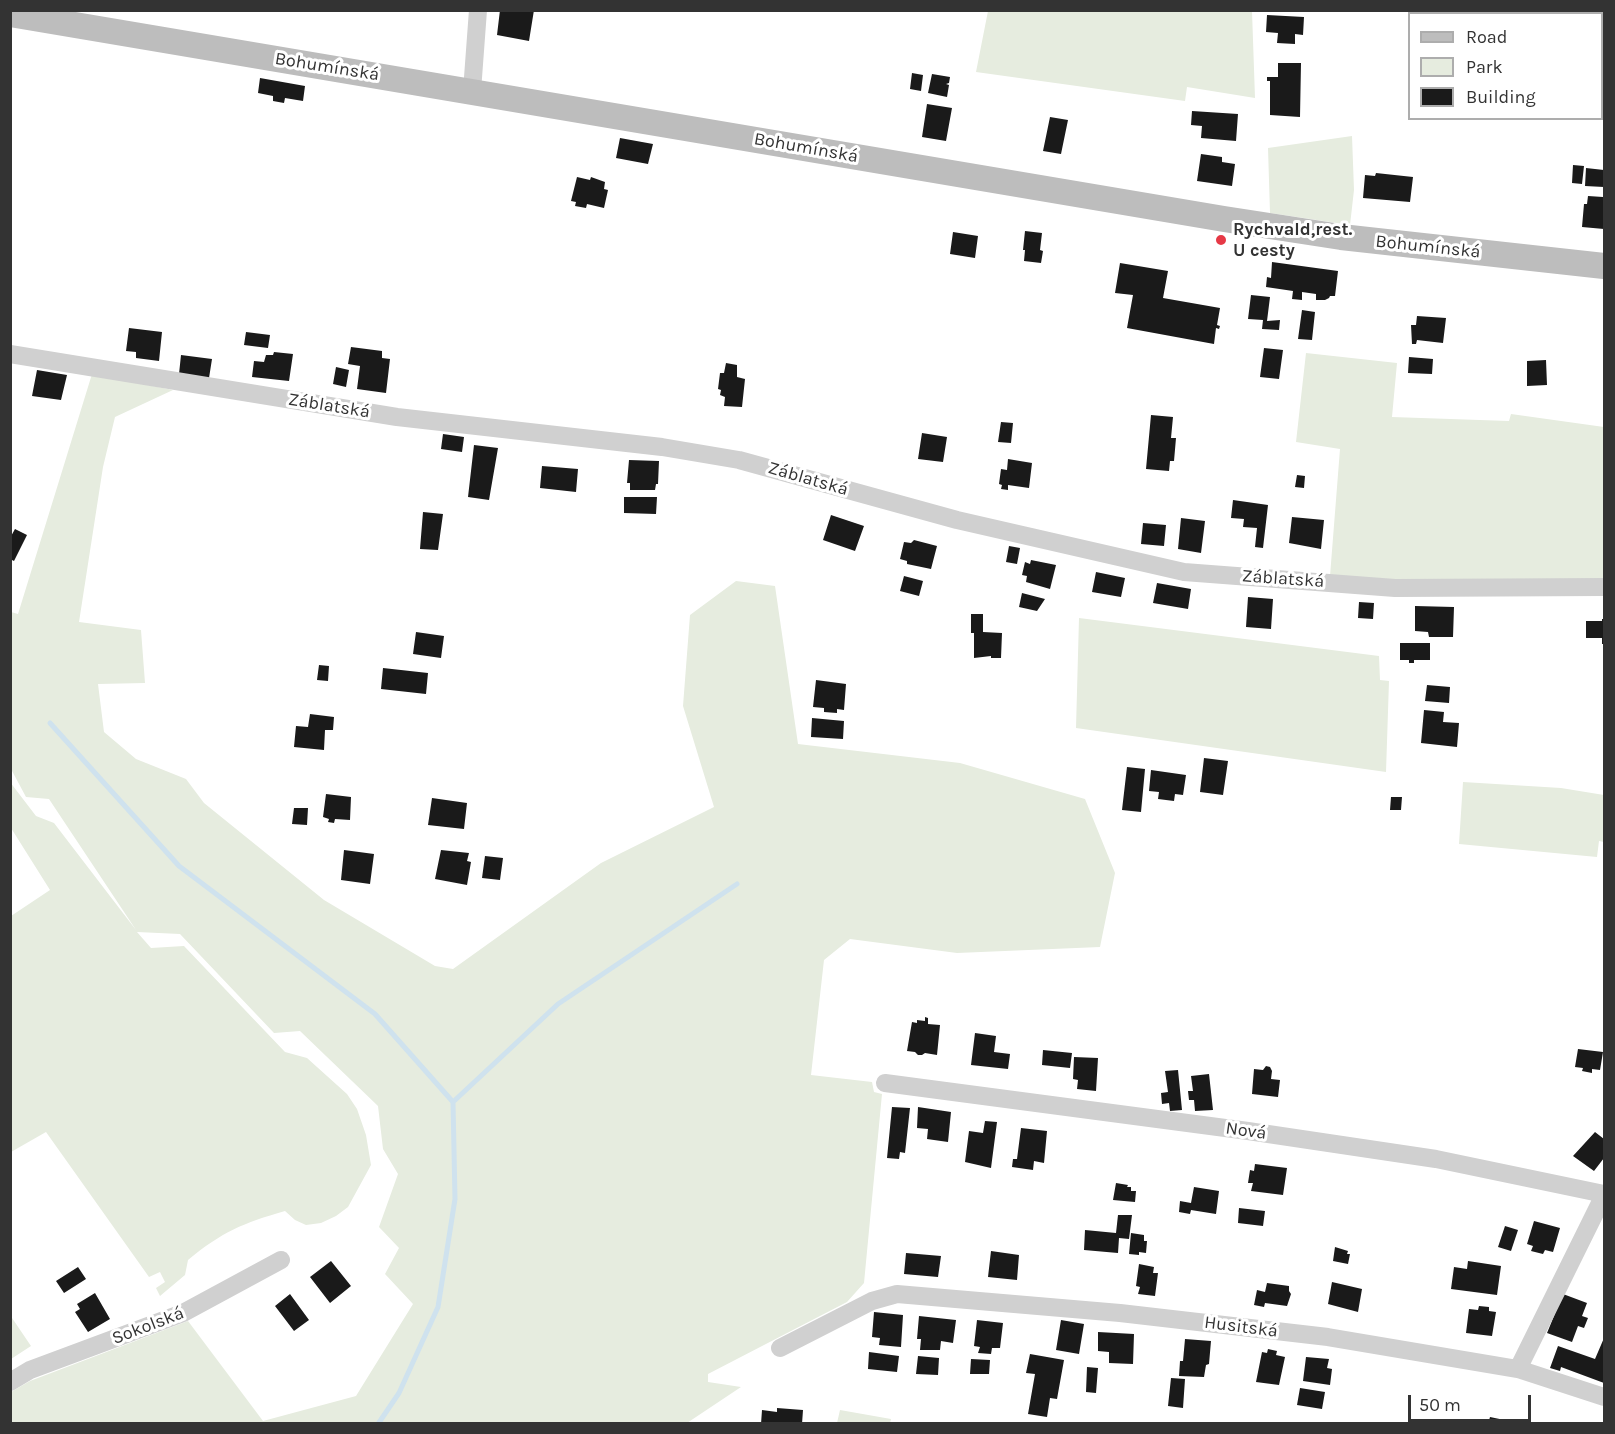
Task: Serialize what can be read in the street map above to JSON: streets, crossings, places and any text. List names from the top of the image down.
{
  "streets": {
    "main road": ["Bohumínská"],
    "street": [
      "Záblatská",
      "Nová",
      "Sokolská",
      "Husitská"
    ]
  },
  "places": ["Rychvald,rest. U cesty"],
  "legend": ["Road", "Park", "Building"],
  "scale_bar": "50 m"
}
